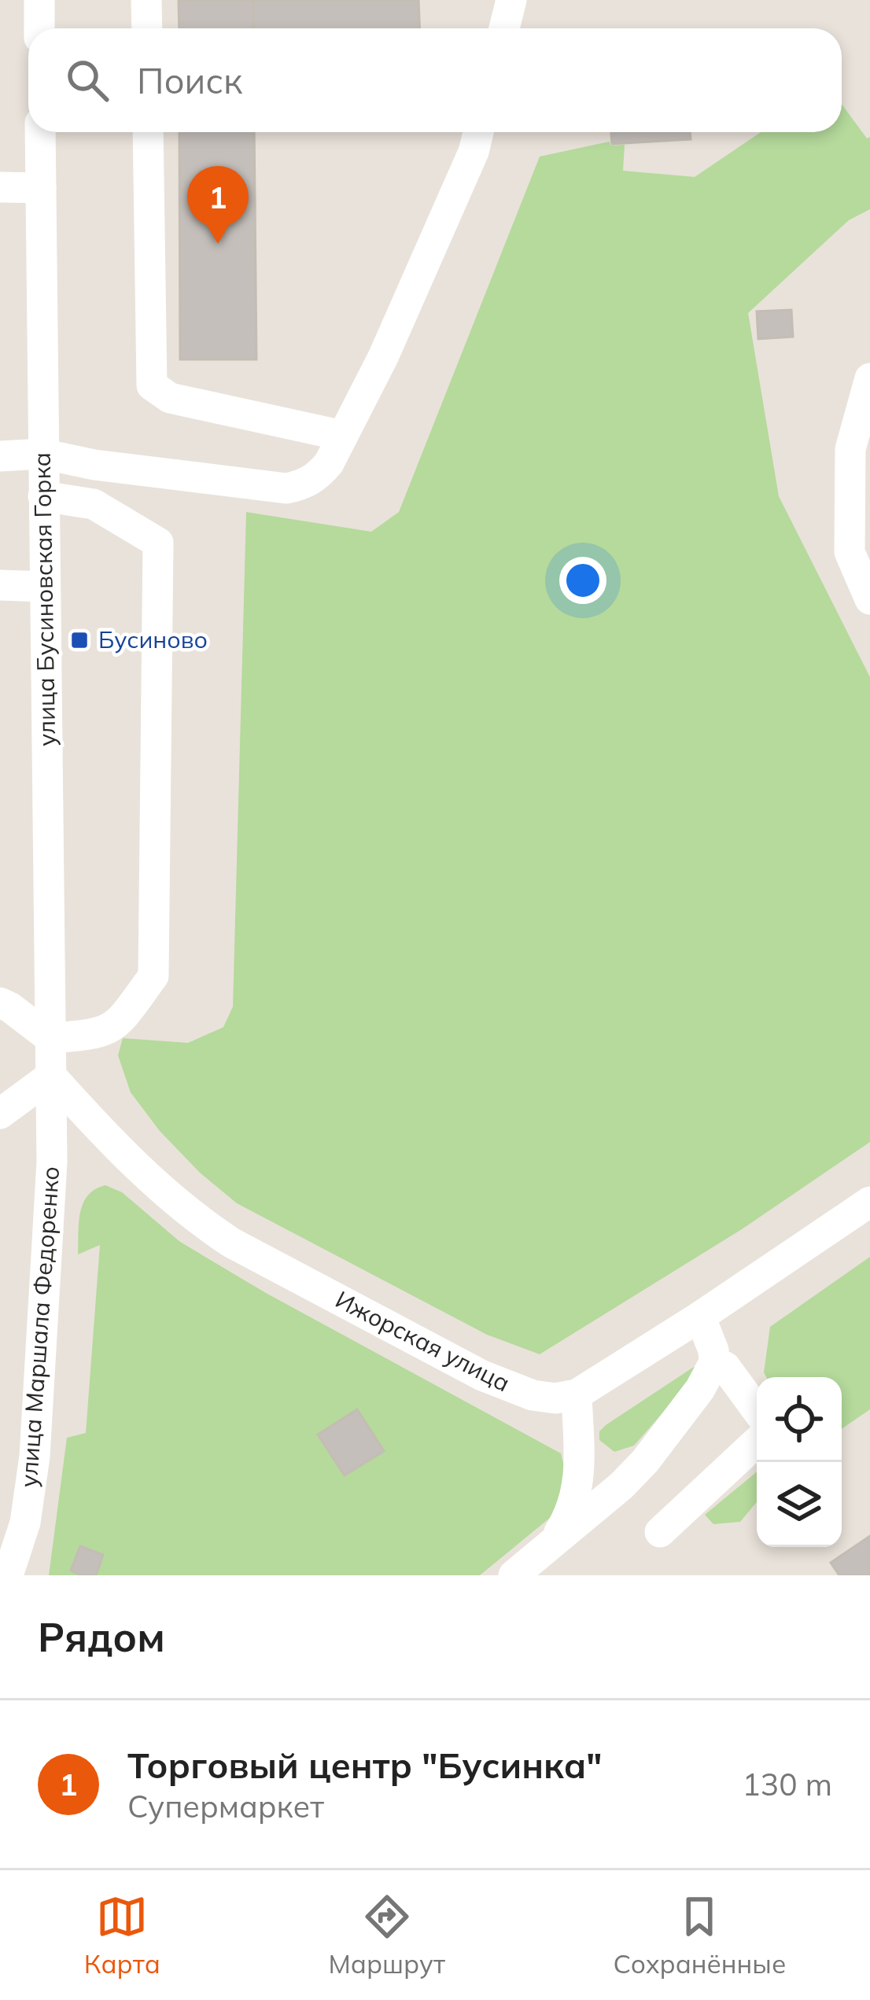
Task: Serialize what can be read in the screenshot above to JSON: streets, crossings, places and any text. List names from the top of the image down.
{
  "streets": {
    "street": ["улица Бусиновская Горка", "улица Маршала Федоренко", "Ижорская улица"]
  },
  "crossings": [
    ["улица Бусиновская Горка", "улица Маршала Федоренко"],
    ["улица Бусиновская Горка", "Ижорская улица"],
    ["улица Маршала Федоренко", "Ижорская улица"]
  ],
  "places": {
    "transit": ["Бусиново"]
  },
  "page": {
    "search": "Поиск",
    "pins": "1",
    "heading": "Рядом",
    "list": [
      {
        "mark": "1",
        "name": "Торговый центр \"Бусинка\"",
        "note": "Супермаркет",
        "value": "130 m"
      }
    ],
    "nav": ["Карта", "Маршрут", "Сохранённые"]
  }
}
